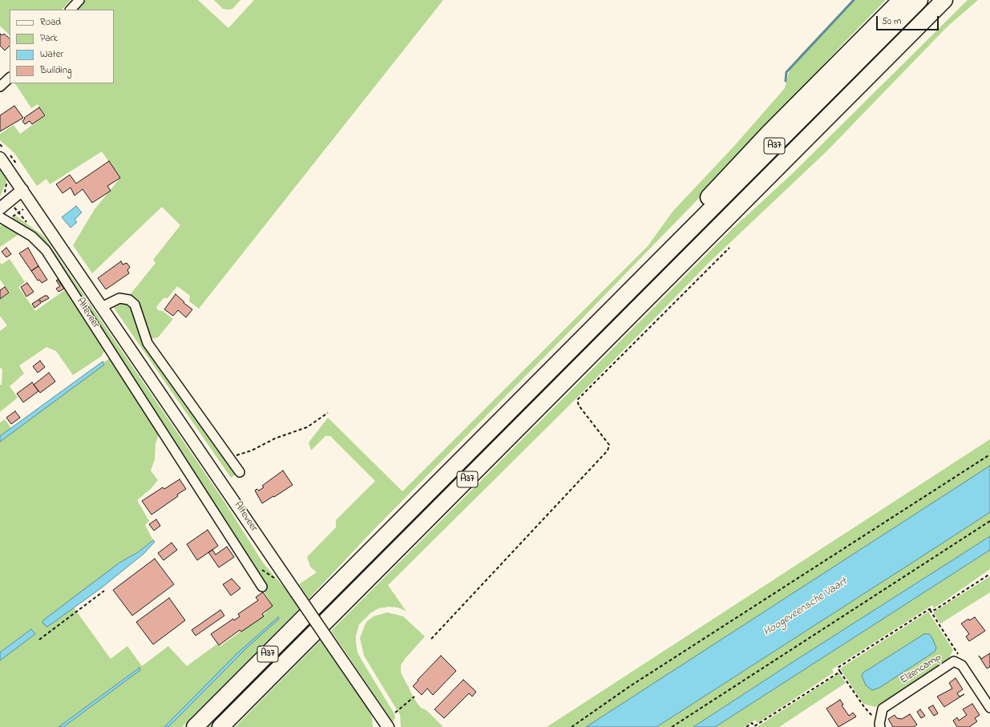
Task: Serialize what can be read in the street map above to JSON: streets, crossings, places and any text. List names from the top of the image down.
{
  "streets": {
    "highway": ["A37"],
    "street": ["Alteveer", "Elzencamp"]
  },
  "water": ["Hoogeveensche Vaart"],
  "legend": [
    "Road",
    "Park",
    "Water",
    "Building"
  ],
  "scale_bar": "50 m"
}
